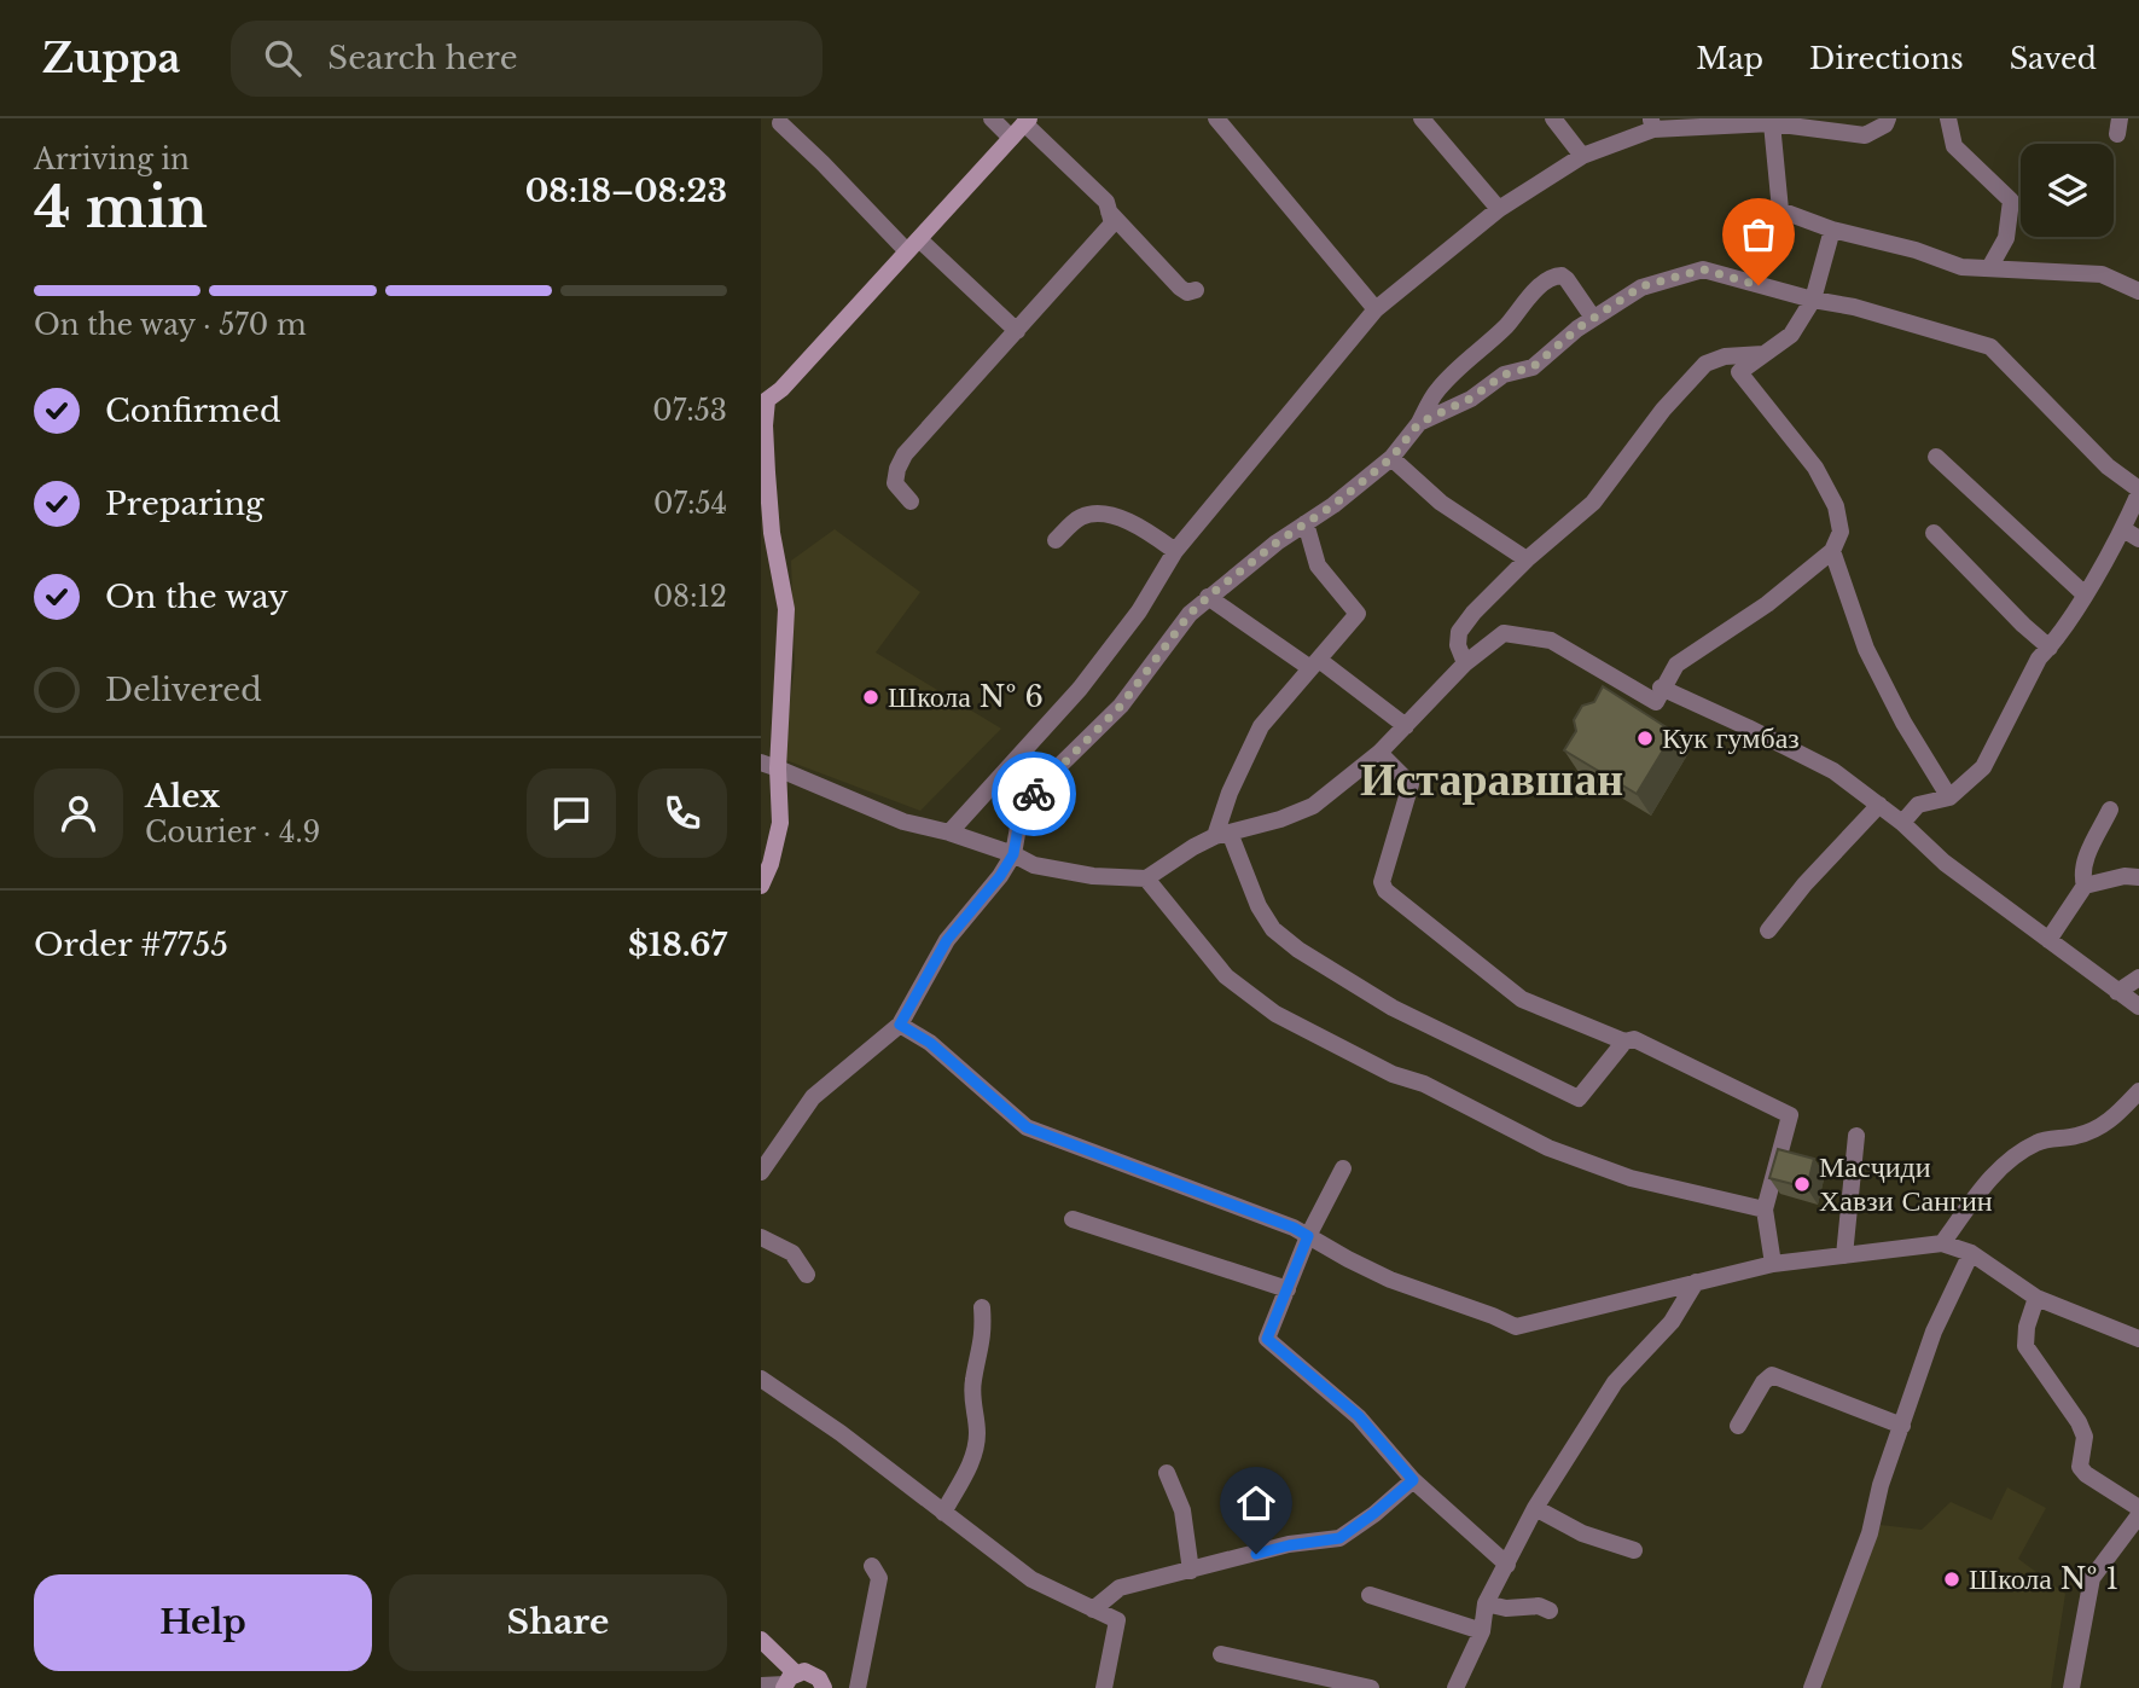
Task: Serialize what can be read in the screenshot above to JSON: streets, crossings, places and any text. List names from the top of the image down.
{
  "districts": ["Истаравшан"],
  "places": [
    "Школа № 6",
    "Кук гумбаз",
    "Масҷиди Хавзи Сангин",
    "Школа № 1"
  ],
  "page": {
    "header": "Zuppa",
    "search": "Search here",
    "nav": ["Map", "Directions", "Saved"],
    "heading": ["4 min", "Arriving in", "08:18–08:23"],
    "panel": [
      "Alex",
      "Courier · 4.9",
      "Order #7755",
      "$18.67"
    ],
    "bar": "On the way · 570 m",
    "list": [
      ["Confirmed", "07:53"],
      ["Preparing", "07:54"],
      ["On the way", "08:12"],
      "Delivered"
    ],
    "buttons": ["Help", "Share"]
  }
}
